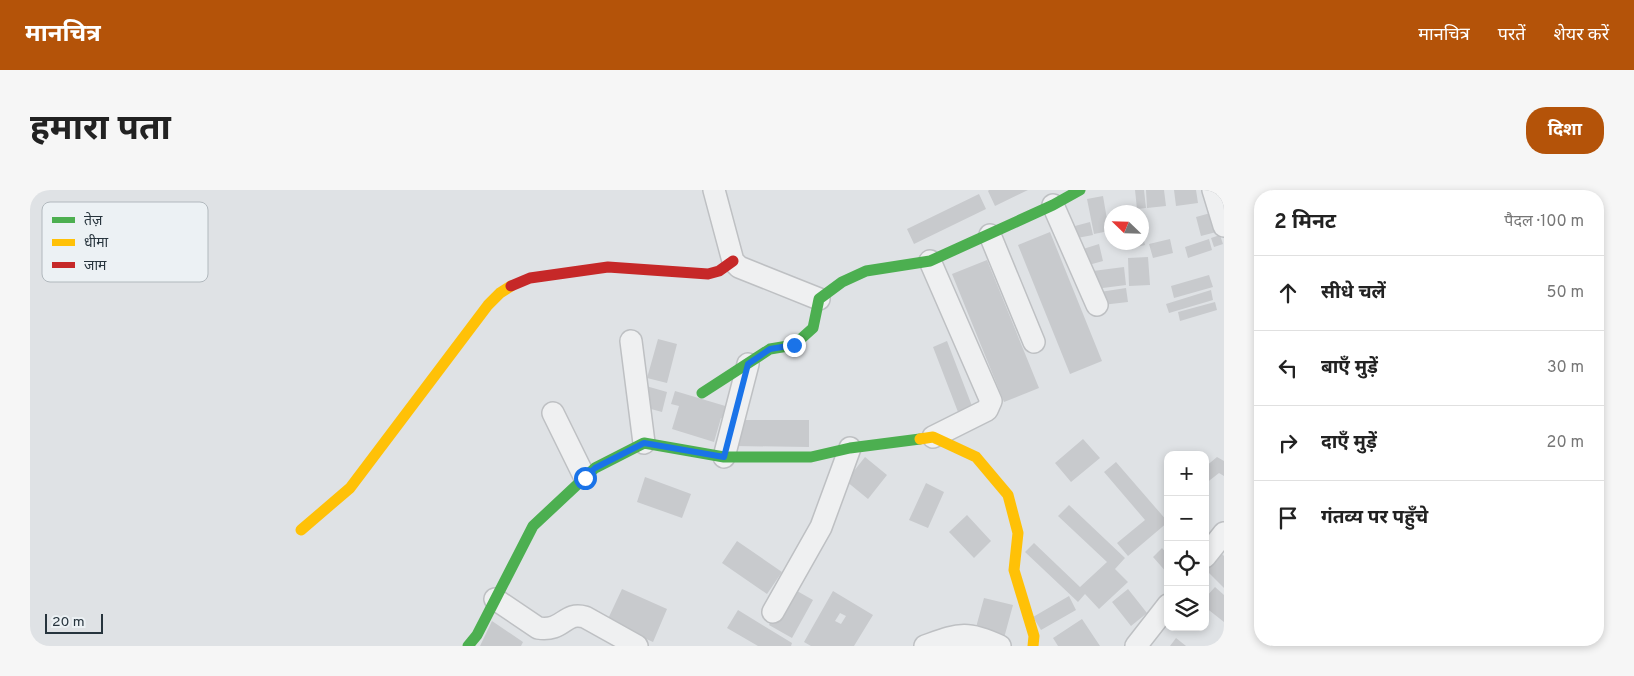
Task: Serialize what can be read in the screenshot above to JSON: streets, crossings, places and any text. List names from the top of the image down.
{
  "legend": ["तेज़", "धीमा", "जाम"],
  "scale_bar": "20 m",
  "north": "top left",
  "page": {
    "header": "मानचित्र",
    "nav": ["मानचित्र", "परतें", "शेयर करें"],
    "buttons": "दिशा",
    "title": "हमारा पता",
    "heading": ["2 मिनट", "पैदल · 100 m"],
    "list": [
      ["सीधे चलें", "50 m"],
      ["बाएँ मुड़ें", "30 m"],
      ["दाएँ मुड़ें", "20 m"],
      "गंतव्य पर पहुँचे"
    ],
    "map_buttons": ["+", "−"],
    "scale": "20 m"
  }
}
